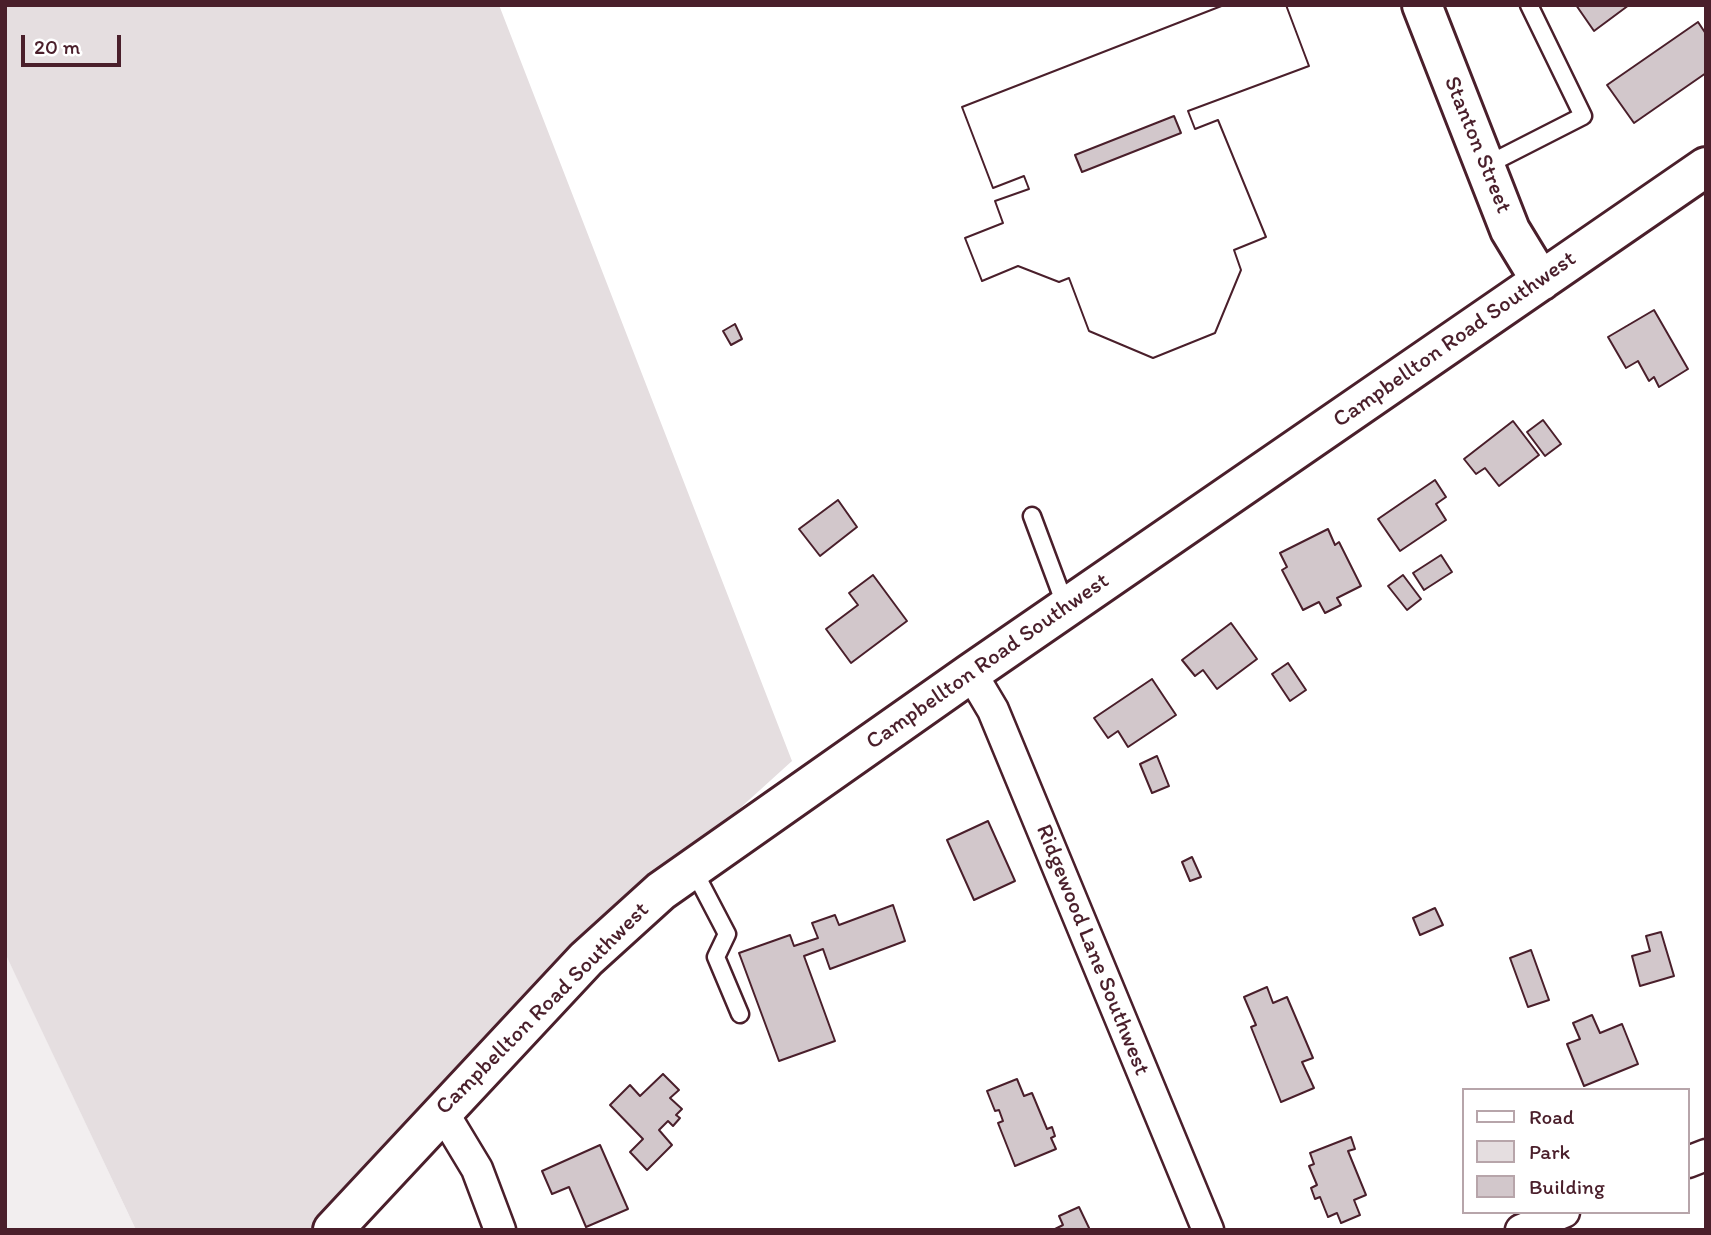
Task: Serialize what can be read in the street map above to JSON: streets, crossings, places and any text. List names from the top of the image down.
{
  "streets": {
    "main road": ["Stanton Street", "Campbellton Road Southwest"],
    "street": ["Ridgewood Lane Southwest"]
  },
  "crossings": [
    ["Stanton Street", "Campbellton Road Southwest"],
    ["Campbellton Road Southwest", "Ridgewood Lane Southwest"]
  ],
  "legend": ["Road", "Park", "Building"],
  "scale_bar": "20 m"
}
